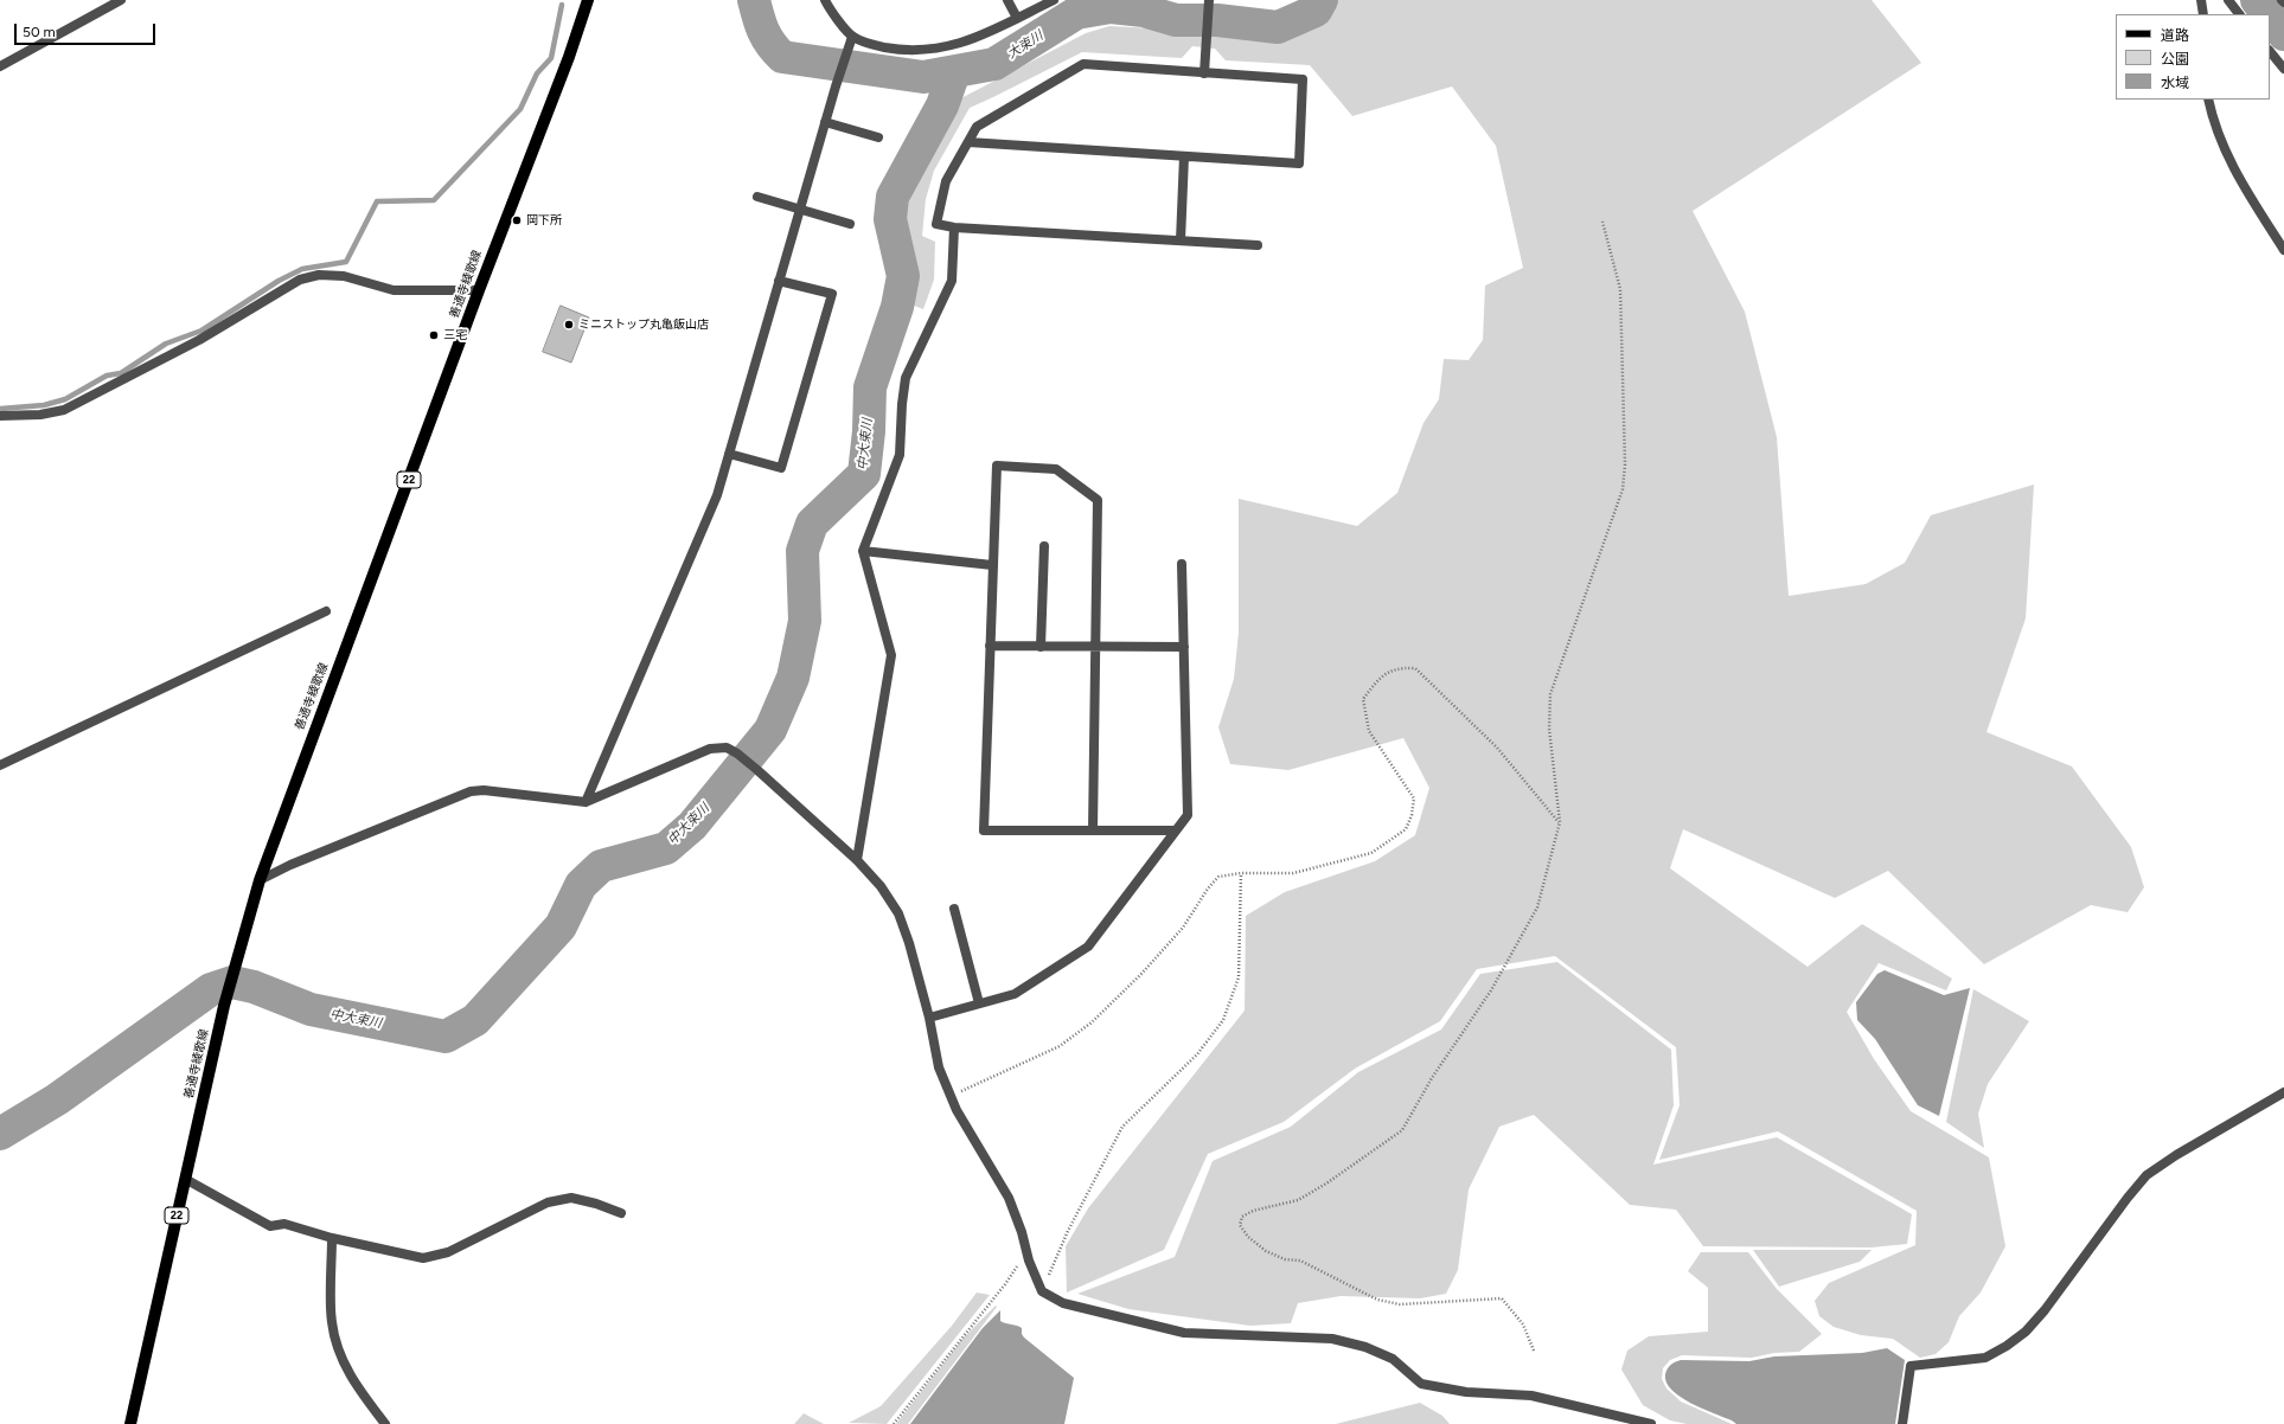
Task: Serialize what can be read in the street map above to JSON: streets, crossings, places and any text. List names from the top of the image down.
{
  "streets": {
    "main road": ["善通寺綾歌線", "22"]
  },
  "water": ["大束川", "中大束川"],
  "places": ["岡下所", "ミニストップ丸亀飯山店", "三宅"],
  "legend": ["道路", "公園", "水域"],
  "scale_bar": "50 m"
}
